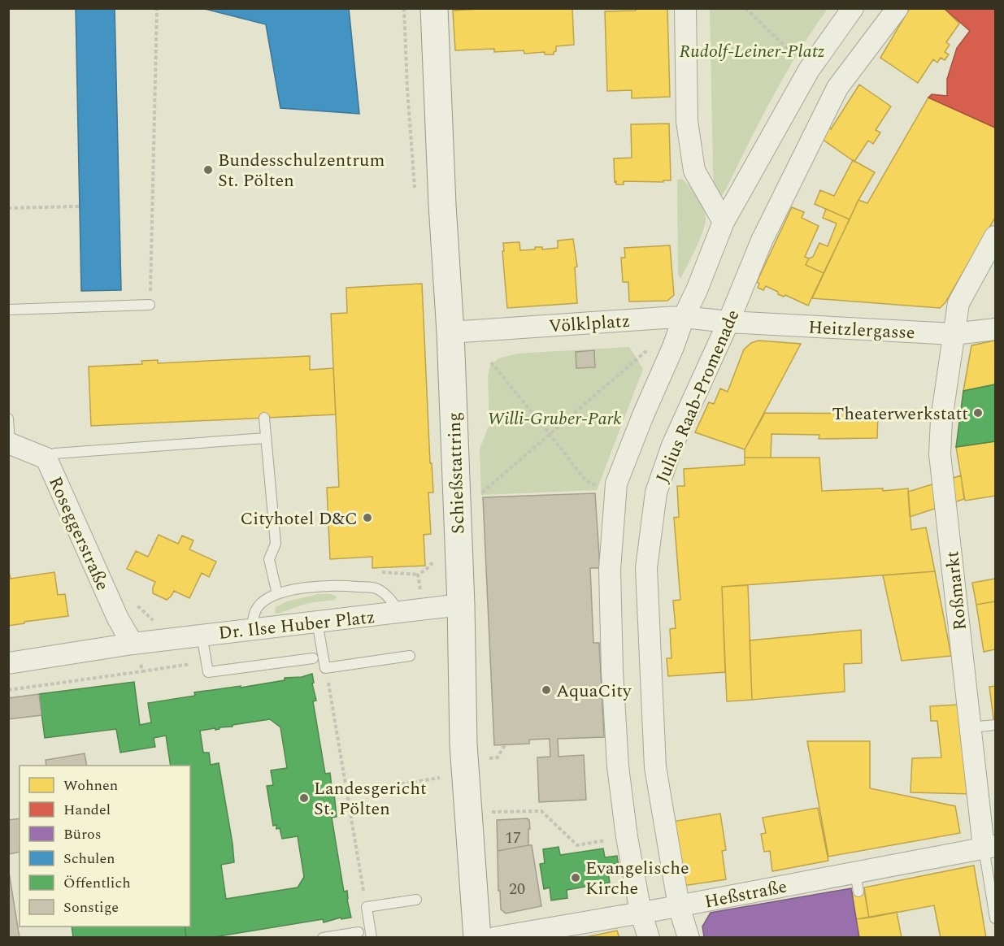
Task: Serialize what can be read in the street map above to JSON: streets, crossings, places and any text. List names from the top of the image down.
{
  "streets": {
    "main road": ["Schießstattring"],
    "street": [
      "Völklplatz",
      "Heitzlergasse",
      "Julius Raab-Promenade",
      "Roseggerstraße",
      "Roßmarkt",
      "Dr. Ilse Huber Platz",
      "Heßstraße"
    ]
  },
  "crossings": [
    ["Völklplatz", "Heitzlergasse"],
    ["Völklplatz", "Julius Raab-Promenade"],
    ["Völklplatz", "Schießstattring"],
    ["Heitzlergasse", "Julius Raab-Promenade"],
    ["Heitzlergasse", "Roßmarkt"],
    ["Julius Raab-Promenade", "Heßstraße"],
    ["Schießstattring", "Dr. Ilse Huber Platz"],
    ["Roseggerstraße", "Dr. Ilse Huber Platz"],
    ["Roßmarkt", "Heßstraße"]
  ],
  "parks": ["Rudolf-Leiner-Platz", "Willi-Gruber-Park"],
  "places": [
    "Bundesschulzentrum St. Pölten",
    "Theaterwerkstatt",
    "Cityhotel D&C",
    "AquaCity",
    "Landesgericht St. Pölten",
    "Evangelische Kirche"
  ],
  "house_numbers": ["17", "20"],
  "legend": [
    "Wohnen",
    "Handel",
    "Büros",
    "Schulen",
    "Öffentlich",
    "Sonstige"
  ]
}
